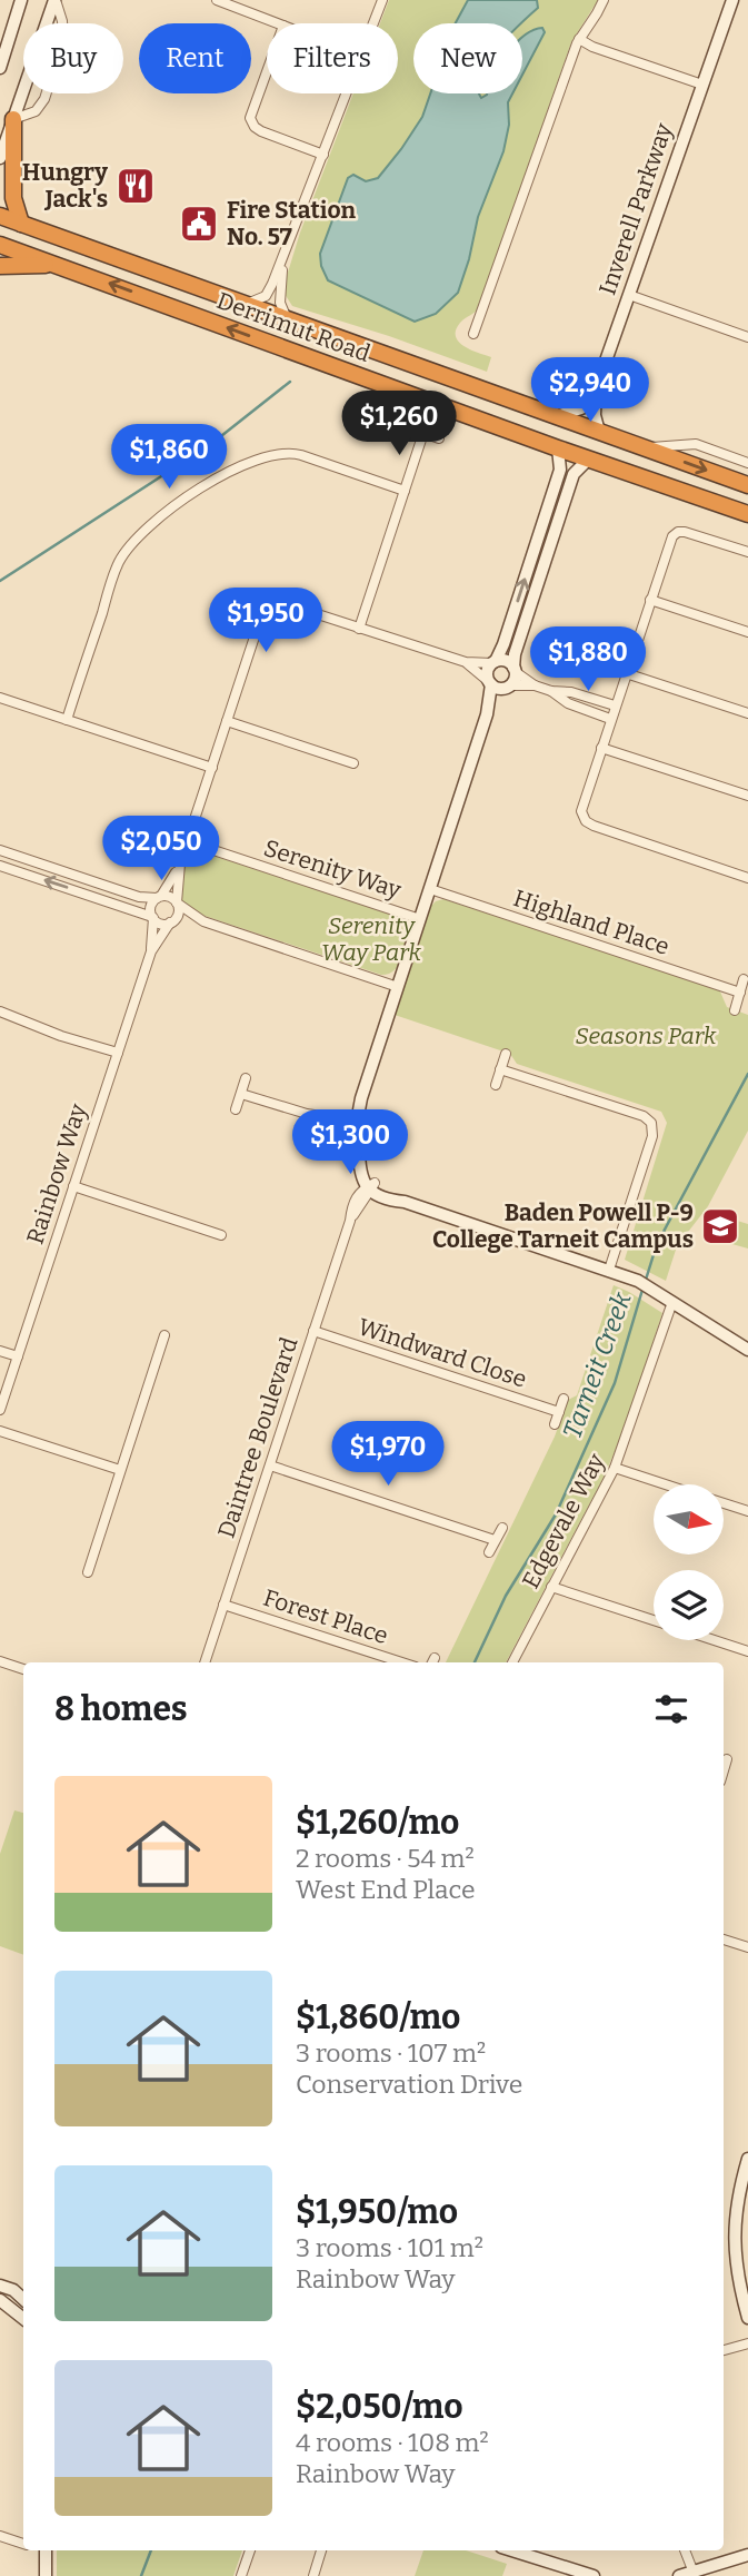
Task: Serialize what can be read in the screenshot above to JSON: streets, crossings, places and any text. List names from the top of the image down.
{
  "streets": {
    "highway": ["Derrimut Road"],
    "street": [
      "Inverell Parkway",
      "Serenity Way",
      "Highland Place",
      "Rainbow Way",
      "Windward Close",
      "Daintree Boulevard",
      "Edgevale Way",
      "Forest Place"
    ]
  },
  "crossings": [
    ["Inverell Parkway", "Derrimut Road"],
    ["Windward Close", "Daintree Boulevard"],
    ["Daintree Boulevard", "Forest Place"]
  ],
  "water": ["Tarneit Creek"],
  "parks": ["Serenity Way Park", "Seasons Park"],
  "places": {
    "restaurant": ["Hungry Jack's"],
    "public building": ["Fire Station No. 57"],
    "school or university": ["Baden Powell P-9 College Tarneit Campus"]
  },
  "north": "right",
  "page": {
    "chip": [
      "Buy",
      "Rent",
      "Filters",
      "New"
    ],
    "price": [
      "$2,940",
      "$1,260",
      "$1,860",
      "$1,950",
      "$1,880",
      "$2,050",
      "$1,300",
      "$1,970"
    ],
    "heading": "8 homes",
    "list": [
      {
        "name": "$1,260/mo",
        "note": "2 rooms · 54 m² · West End Place"
      },
      {
        "name": "$1,860/mo",
        "note": "3 rooms · 107 m² · Conservation Drive"
      },
      {
        "name": "$1,950/mo",
        "note": "3 rooms · 101 m² · Rainbow Way"
      },
      {
        "name": "$2,050/mo",
        "note": "4 rooms · 108 m² · Rainbow Way"
      }
    ]
  }
}
